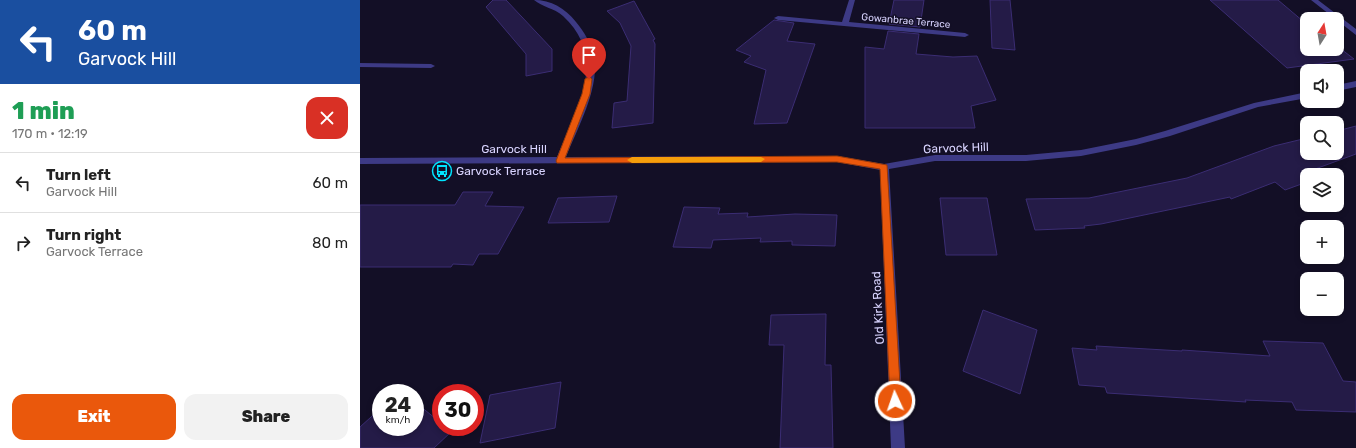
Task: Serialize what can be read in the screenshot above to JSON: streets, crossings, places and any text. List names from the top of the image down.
{
  "streets": {
    "street": ["Gowanbrae Terrace", "Garvock Hill", "Old Kirk Road"]
  },
  "crossings": [
    ["Garvock Hill", "Old Kirk Road"]
  ],
  "places": {
    "bus stop": ["Garvock Terrace"]
  },
  "north": "top",
  "page": {
    "turn": ["60 m", "Garvock Hill"],
    "map_buttons": ["+", "−"],
    "heading": ["1 min", "170 m · 12:19"],
    "list": [
      {
        "name": "Turn left",
        "note": "Garvock Hill",
        "value": "60 m"
      },
      {
        "name": "Turn right",
        "note": "Garvock Terrace",
        "value": "80 m"
      }
    ],
    "speed": "24 km/h",
    "limit": "30",
    "buttons": ["Exit", "Share"]
  }
}
